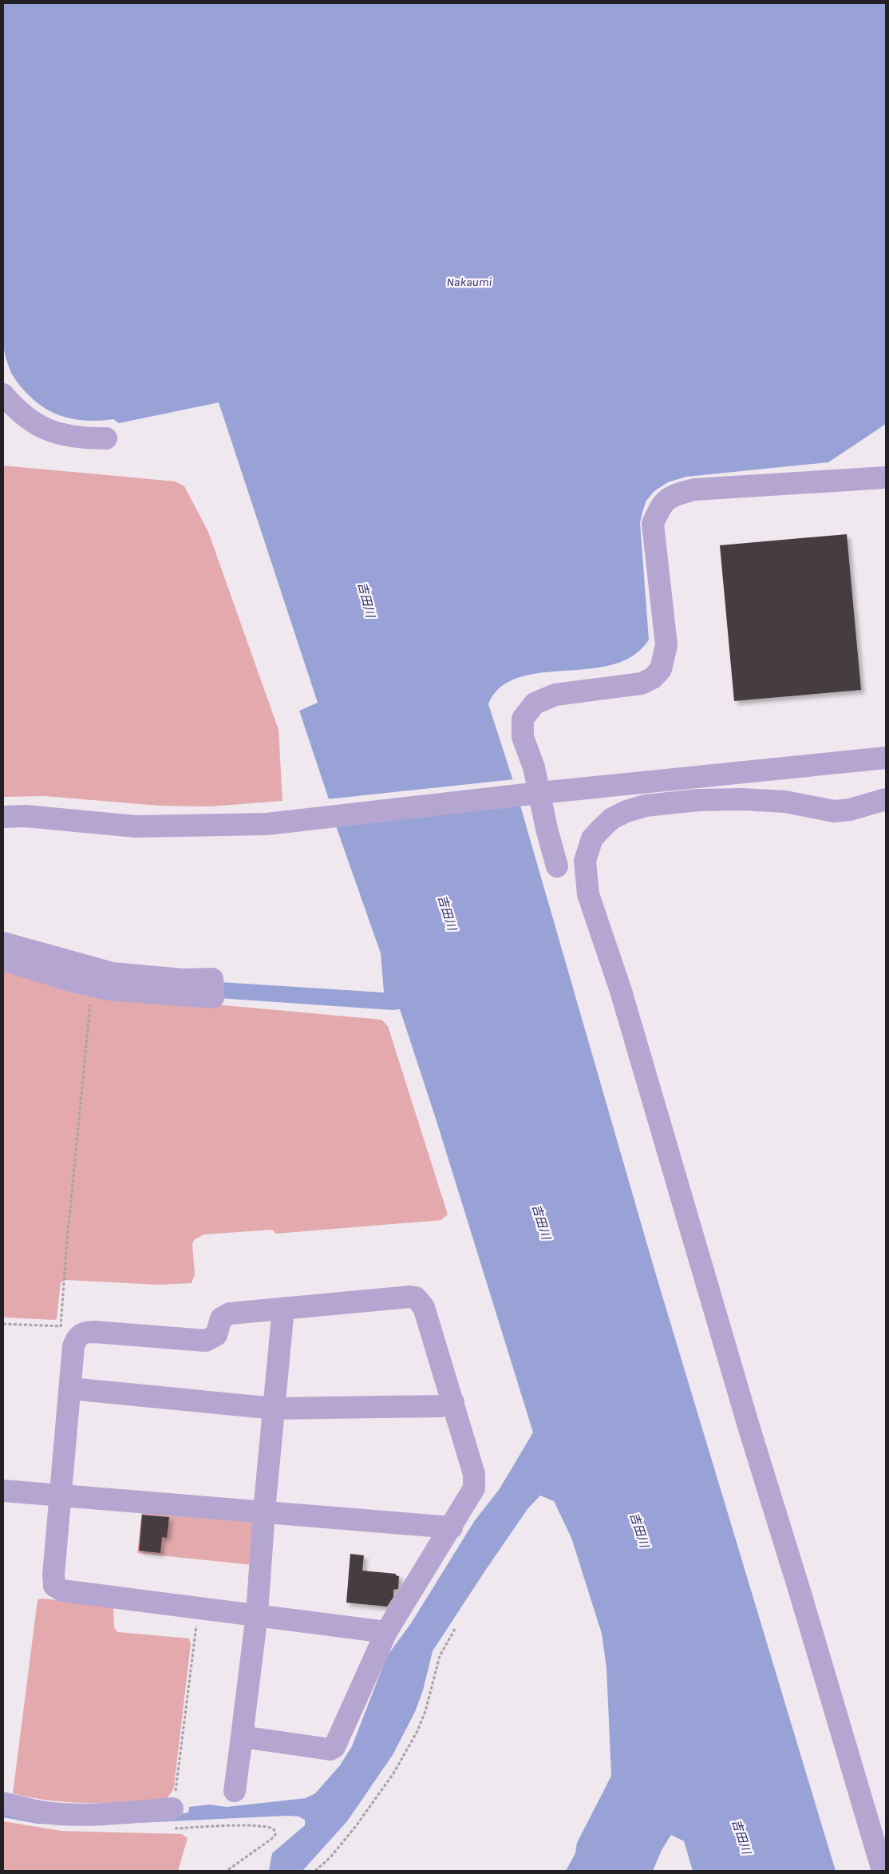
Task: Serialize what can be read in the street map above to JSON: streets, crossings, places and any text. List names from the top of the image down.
{
  "water": ["Nakaumi", "吉田川"]
}
